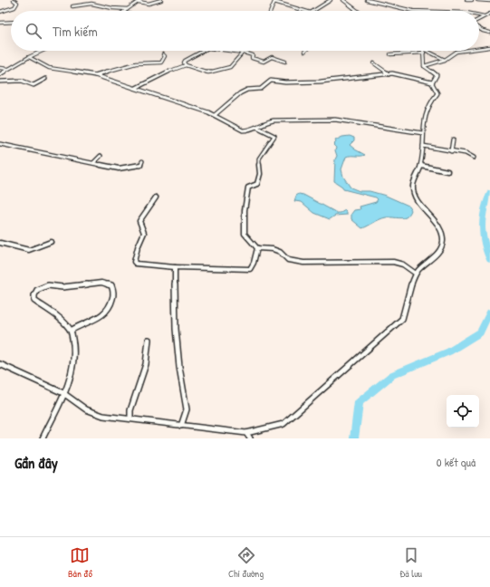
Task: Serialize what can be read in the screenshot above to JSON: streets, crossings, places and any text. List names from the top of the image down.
{
  "page": {
    "search": "Tìm kiếm",
    "heading": ["Gần đây", "0 kết quả"],
    "nav": ["Bản đồ", "Chỉ đường", "Đã lưu"]
  }
}
